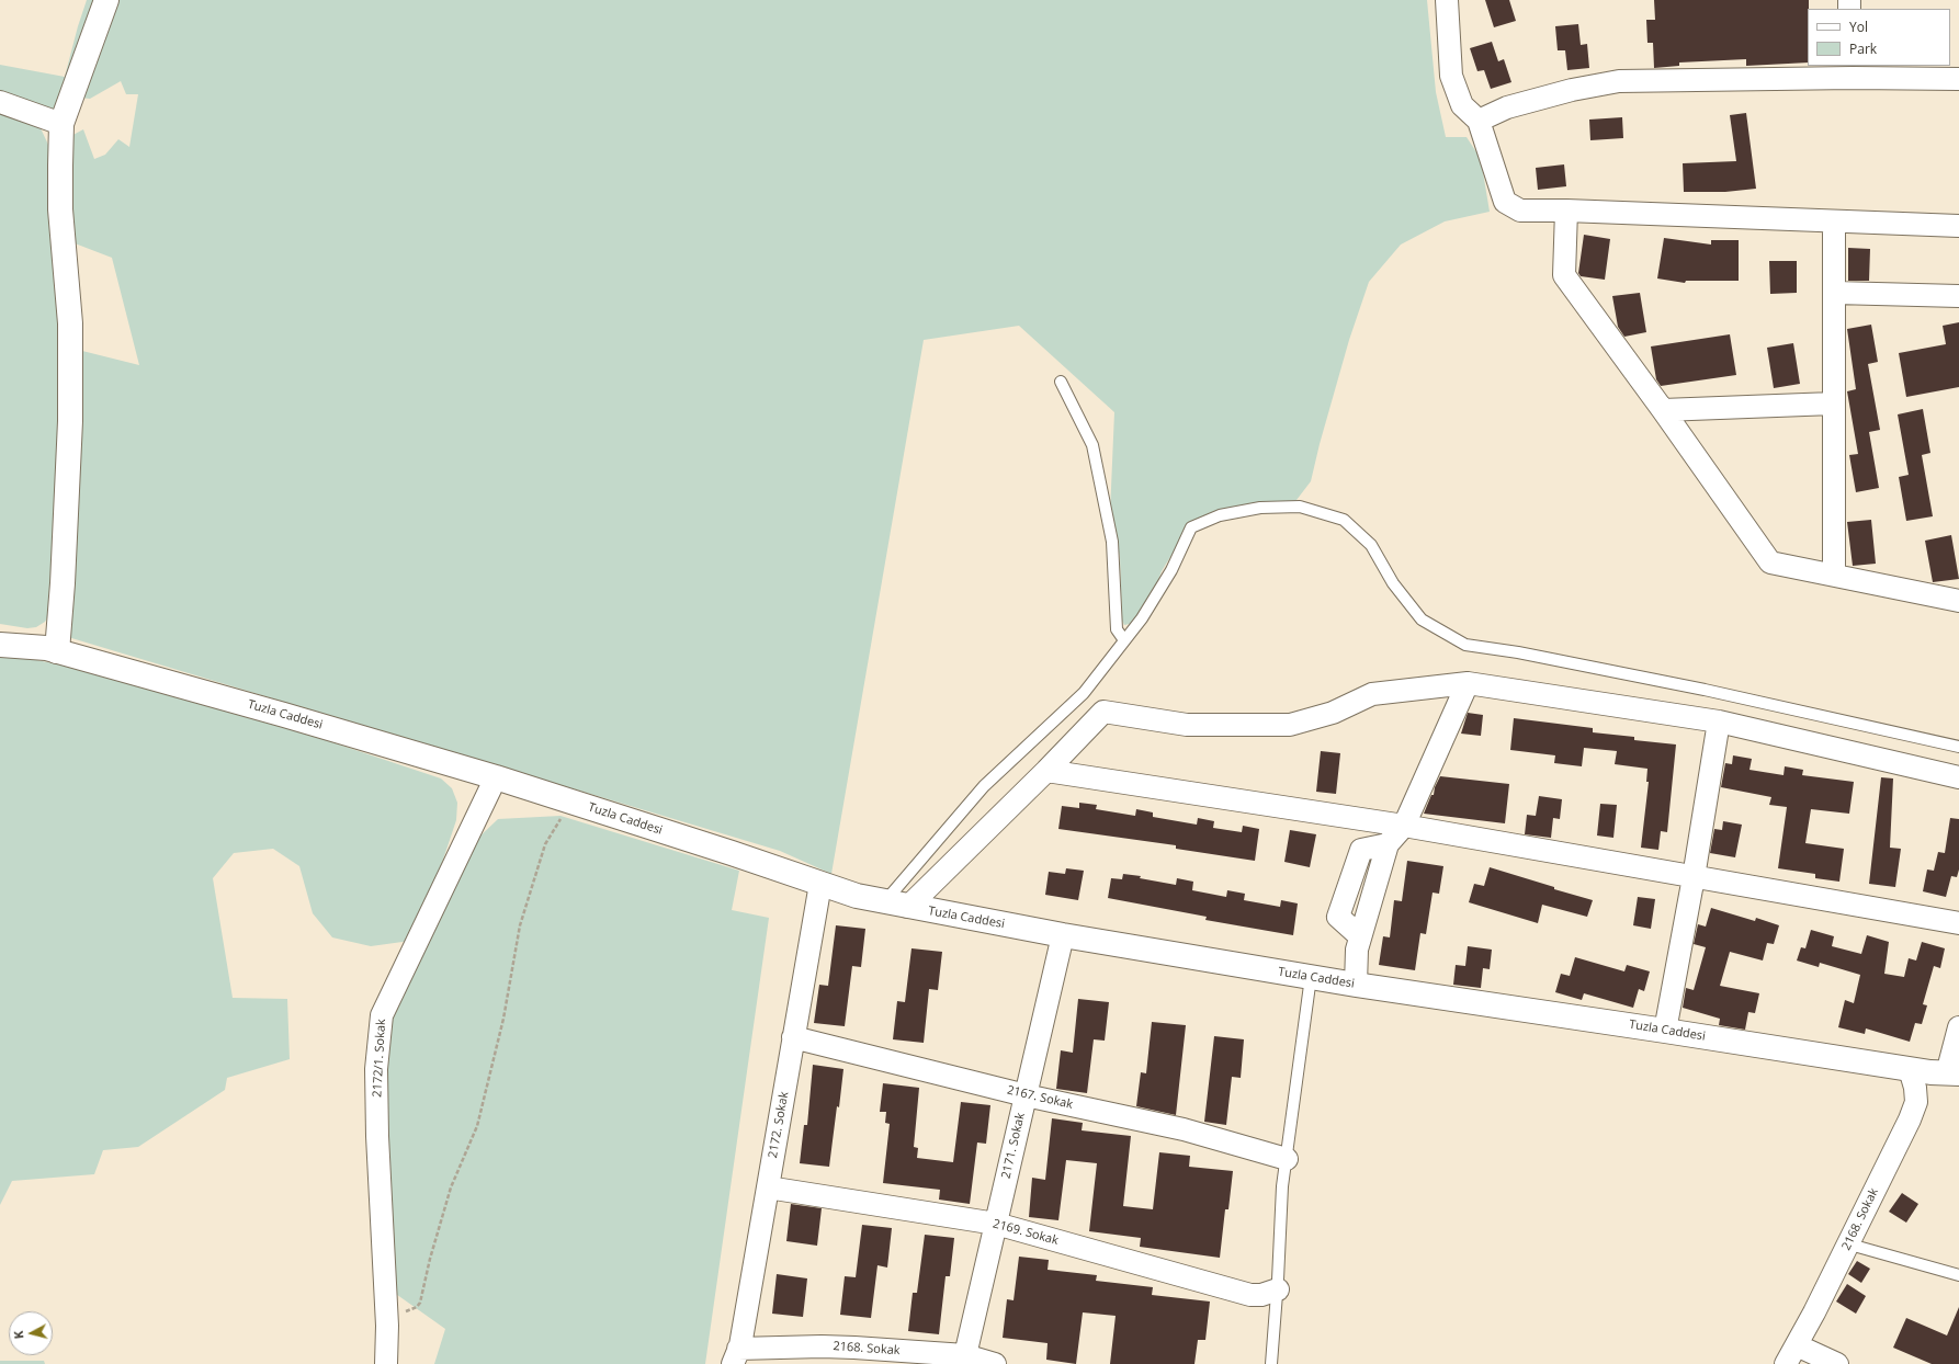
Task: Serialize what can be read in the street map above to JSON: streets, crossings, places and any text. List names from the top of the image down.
{
  "streets": {
    "main road": ["Tuzla Caddesi"],
    "street": [
      "2172/1. Sokak",
      "2167. Sokak",
      "2172. Sokak",
      "2171. Sokak",
      "2168. Sokak",
      "2169. Sokak"
    ]
  },
  "crossings": [
    ["Tuzla Caddesi", "2172/1. Sokak"],
    ["Tuzla Caddesi", "2172. Sokak"],
    ["Tuzla Caddesi", "2171. Sokak"],
    ["Tuzla Caddesi", "2168. Sokak"],
    ["2167. Sokak", "2172. Sokak"],
    ["2167. Sokak", "2171. Sokak"],
    ["2172. Sokak", "2168. Sokak"],
    ["2172. Sokak", "2169. Sokak"],
    ["2171. Sokak", "2168. Sokak"],
    ["2171. Sokak", "2169. Sokak"]
  ],
  "legend": ["Yol", "Park"],
  "north": "left"
}
